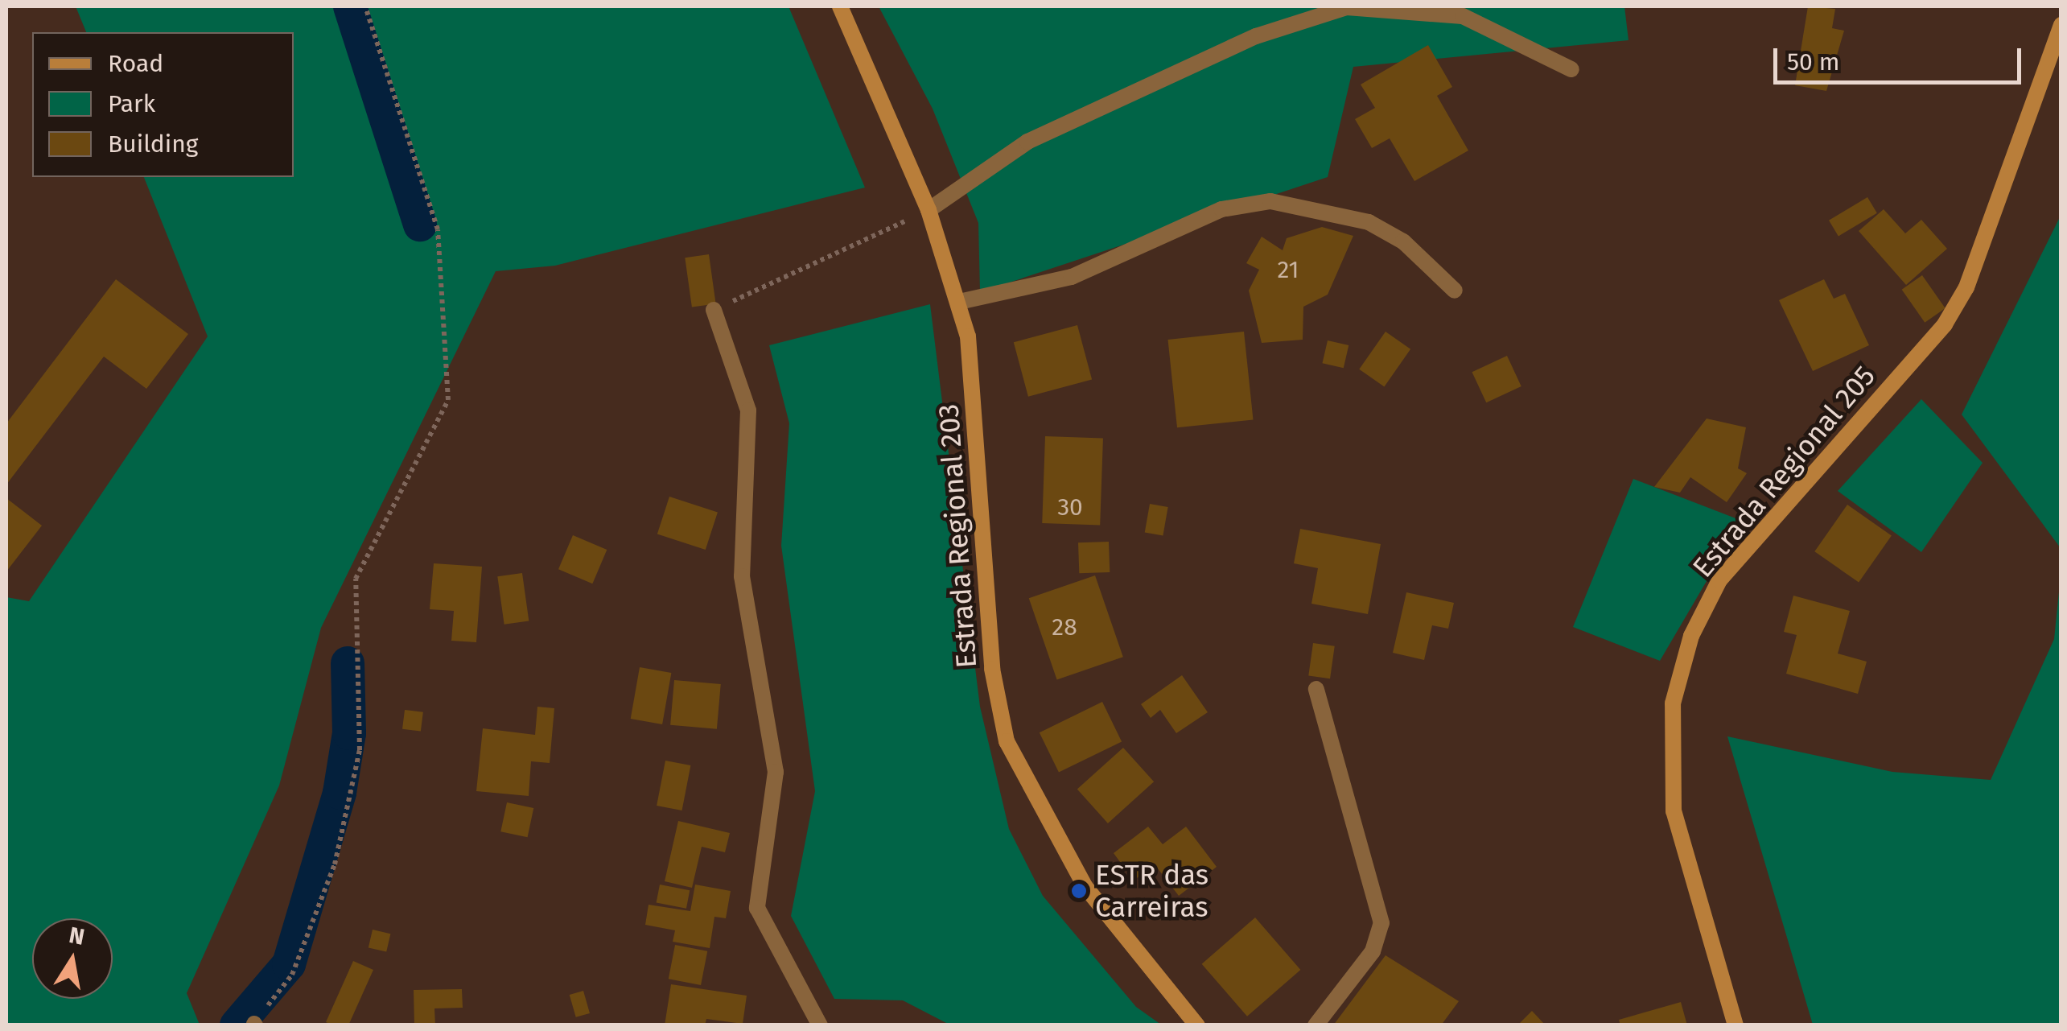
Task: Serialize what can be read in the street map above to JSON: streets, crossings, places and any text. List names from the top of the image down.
{
  "streets": {
    "main road": ["Estrada Regional 205", "Estrada Regional 203"]
  },
  "places": ["ESTR das Carreiras"],
  "house_numbers": ["21", "30", "28"],
  "legend": ["Road", "Park", "Building"],
  "scale_bar": "50 m",
  "north": "top"
}
